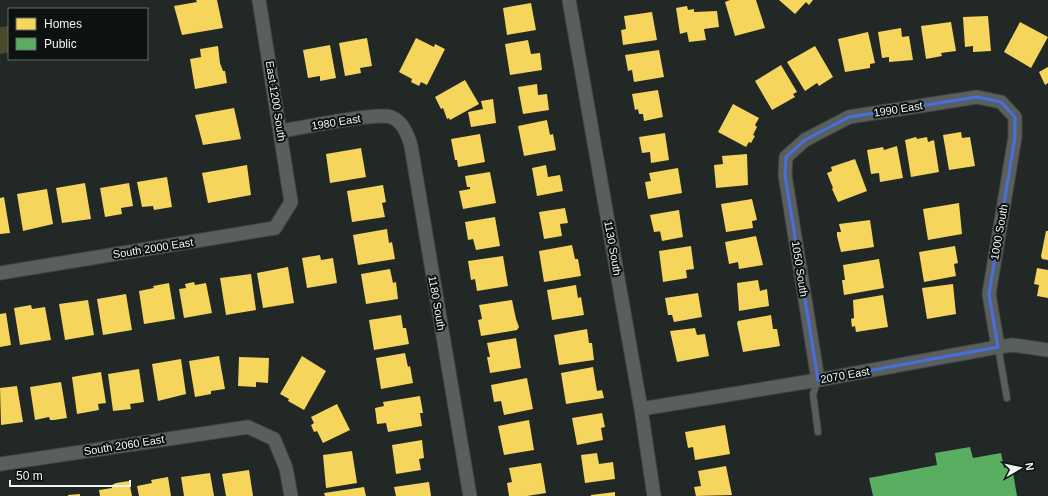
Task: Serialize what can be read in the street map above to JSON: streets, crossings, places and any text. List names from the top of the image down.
{
  "streets": {
    "street": [
      "East 1200 South",
      "1990 East",
      "1980 East",
      "1000 South",
      "South 2000 East",
      "1130 South",
      "1050 South",
      "1180 South",
      "2070 East",
      "South 2060 East"
    ]
  },
  "crossings": [
    ["East 1200 South", "1980 East"],
    ["East 1200 South", "South 2000 East"],
    ["1990 East", "1000 South"],
    ["1990 East", "1050 South"],
    ["1980 East", "1180 South"],
    ["1000 South", "2070 East"],
    ["1130 South", "2070 East"],
    ["1050 South", "2070 East"]
  ],
  "legend": ["Homes", "Public"],
  "scale_bar": "50 m",
  "north": "right"
}
